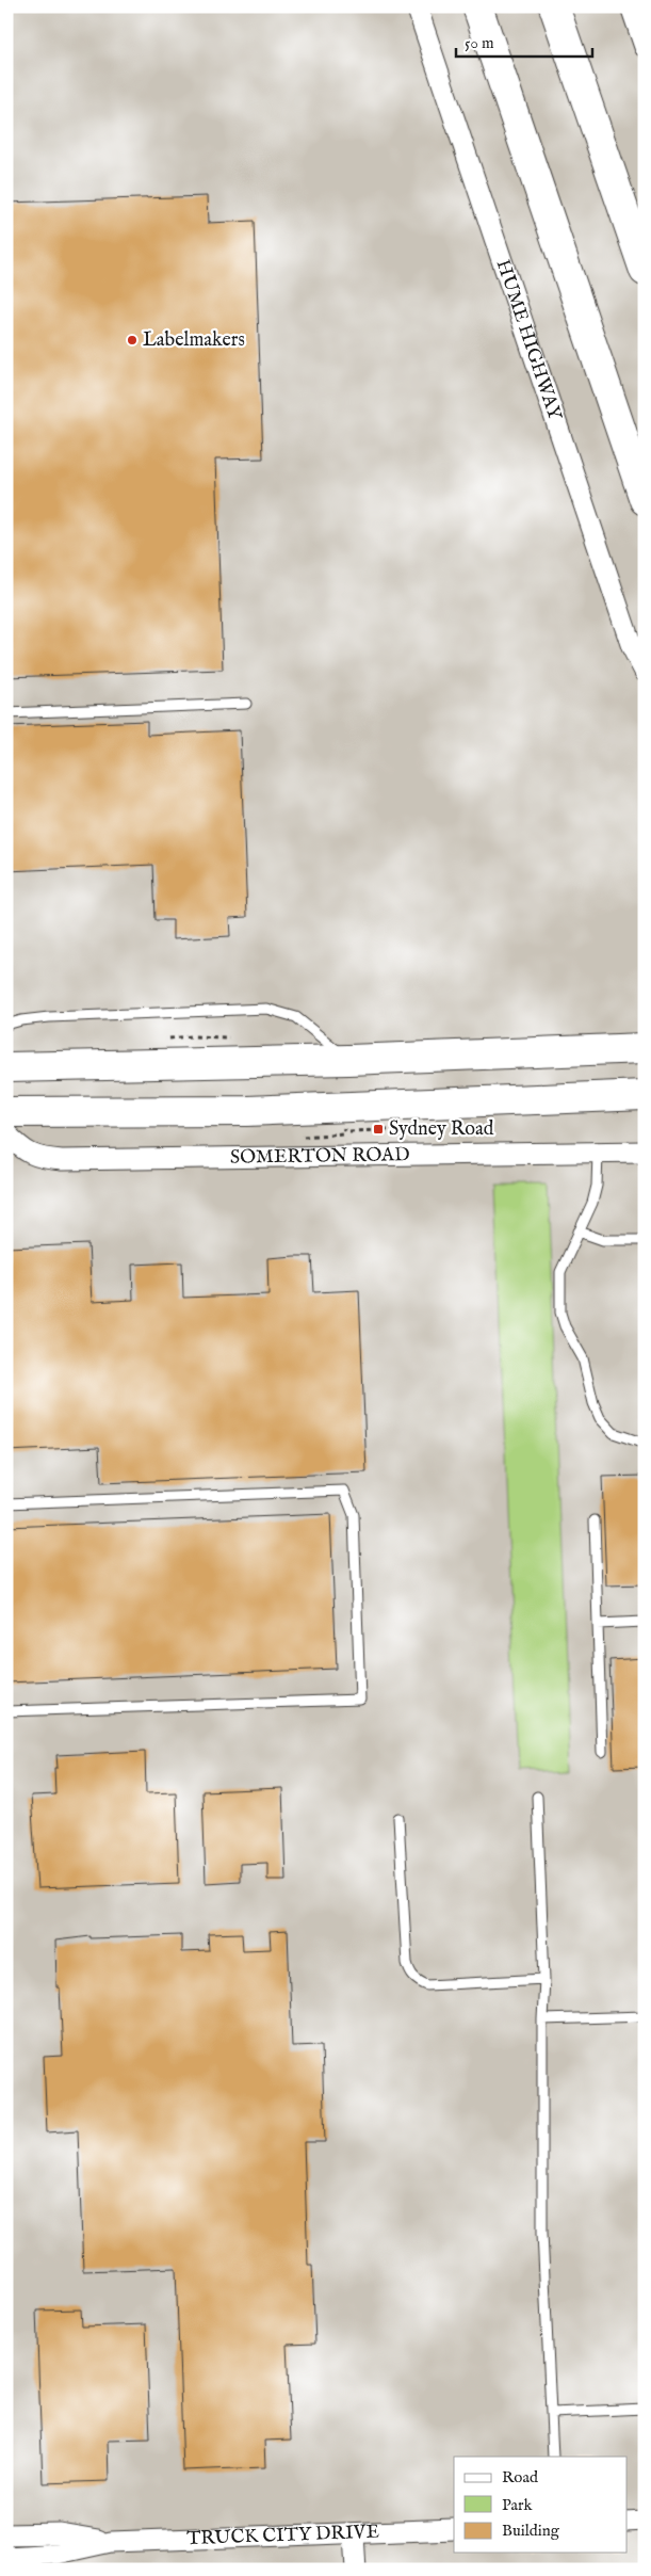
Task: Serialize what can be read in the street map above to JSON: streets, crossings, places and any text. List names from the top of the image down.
{
  "streets": {
    "street": ["HUME HIGHWAY", "SOMERTON ROAD", "TRUCK CITY DRIVE"]
  },
  "places": {
    "other": ["Labelmakers"],
    "transit": ["Sydney Road"]
  },
  "legend": ["Road", "Park", "Building"],
  "scale_bar": "50 m"
}
